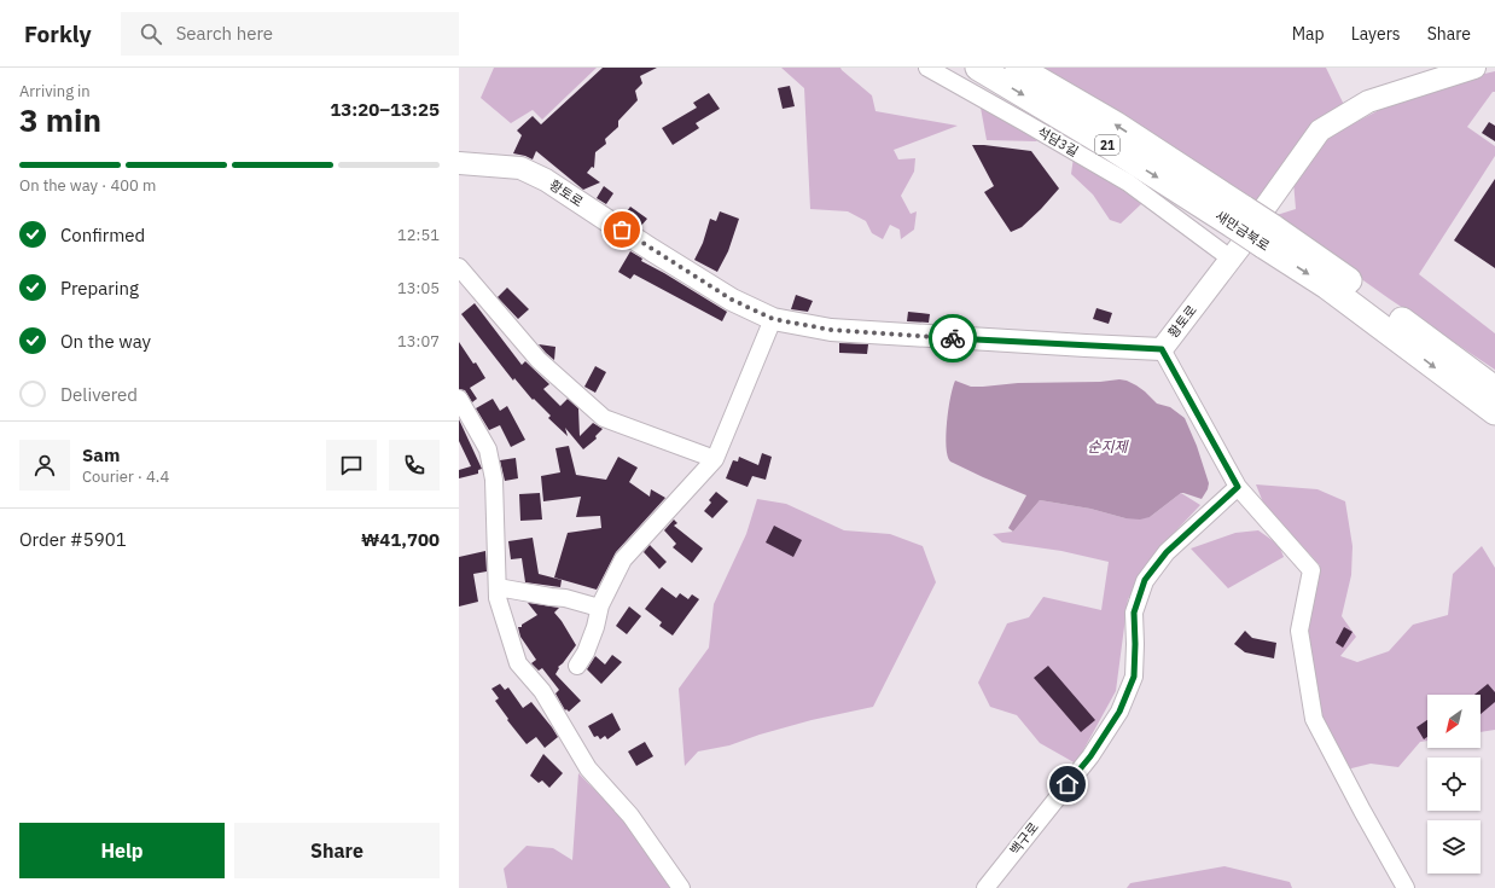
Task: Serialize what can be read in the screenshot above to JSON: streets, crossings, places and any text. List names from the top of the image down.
{
  "streets": {
    "highway": ["21", "새만금북로"],
    "main road": ["황토로"],
    "street": ["석담3길", "백구로"]
  },
  "crossings": [
    ["석담3길", "황토로"]
  ],
  "water": ["순지제"],
  "north": "bottom left",
  "page": {
    "header": "Forkly",
    "search": "Search here",
    "nav": ["Map", "Layers", "Share"],
    "heading": ["3 min", "Arriving in", "13:20–13:25"],
    "panel": [
      "Sam",
      "Courier · 4.4",
      "Order #5901",
      "₩41,700"
    ],
    "bar": "On the way · 400 m",
    "list": [
      ["Confirmed", "12:51"],
      ["Preparing", "13:05"],
      ["On the way", "13:07"],
      "Delivered"
    ],
    "buttons": ["Help", "Share"]
  }
}
